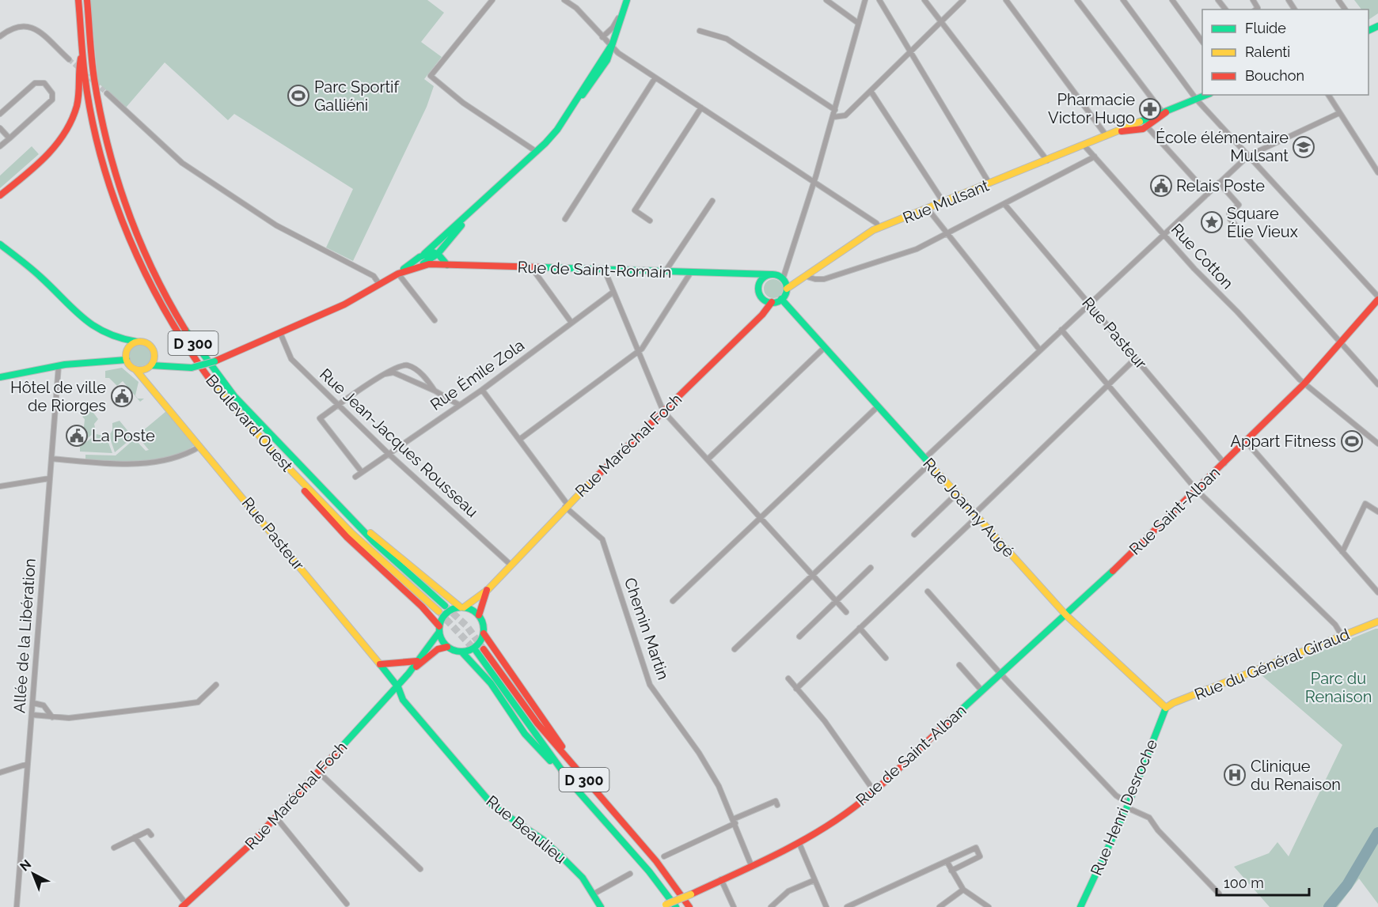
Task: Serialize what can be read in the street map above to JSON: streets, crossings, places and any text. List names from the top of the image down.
{
  "streets": {
    "main road": [
      "Rue Mulsant",
      "Rue de Saint-Romain",
      "Rue Pasteur",
      "D 300",
      "Boulevard Ouest",
      "Rue Maréchal Foch",
      "Rue Joanny Augé",
      "Rue Saint-Alban",
      "Rue du Général Giraud",
      "Rue de Saint-Alban",
      "Rue Henri Desroche",
      "Rue Beaulieu"
    ],
    "street": [
      "Rue Cotton",
      "Rue Émile Zola",
      "Rue Jean-Jacques Rousseau",
      "Chemin Martin",
      "Allée de la Libération"
    ]
  },
  "crossings": [
    ["Rue Mulsant", "Rue Cotton"],
    ["Rue Mulsant", "Rue de Saint-Romain"],
    ["Rue Mulsant", "Rue Maréchal Foch"],
    ["Rue Mulsant", "Rue Joanny Augé"],
    ["Rue Cotton", "Rue Saint-Alban"],
    ["Rue de Saint-Romain", "Rue Pasteur"],
    ["Rue de Saint-Romain", "Rue Jean-Jacques Rousseau"],
    ["Rue de Saint-Romain", "Rue Maréchal Foch"],
    ["Rue de Saint-Romain", "Rue Joanny Augé"],
    ["Rue Pasteur", "Rue Maréchal Foch"],
    ["Rue Pasteur", "Rue Saint-Alban"],
    ["Rue Pasteur", "Rue Beaulieu"],
    ["Rue Émile Zola", "Rue Jean-Jacques Rousseau"],
    ["Rue Émile Zola", "Chemin Martin"],
    ["Rue Jean-Jacques Rousseau", "Rue Maréchal Foch"],
    ["Rue Maréchal Foch", "Rue Joanny Augé"],
    ["Rue Maréchal Foch", "Chemin Martin"],
    ["Rue Maréchal Foch", "Rue Beaulieu"],
    ["Rue Joanny Augé", "Rue Saint-Alban"],
    ["Rue Joanny Augé", "Rue du Général Giraud"],
    ["Rue Joanny Augé", "Rue de Saint-Alban"],
    ["Rue Joanny Augé", "Rue Henri Desroche"],
    ["Rue Saint-Alban", "Rue de Saint-Alban"],
    ["Chemin Martin", "Rue de Saint-Alban"],
    ["Rue du Général Giraud", "Rue Henri Desroche"]
  ],
  "parks": ["Parc du Renaison"],
  "places": {
    "sports": ["Parc Sportif Galliéni", "Appart Fitness"],
    "pharmacy": ["Pharmacie Victor Hugo"],
    "school or university": ["École élémentaire Mulsant"],
    "public building": ["Relais Poste", "Hôtel de ville de Riorges", "La Poste"],
    "place": ["Square Élie Vieux"],
    "hospital": ["Clinique du Renaison"]
  },
  "legend": ["Fluide", "Ralenti", "Bouchon"],
  "scale_bar": "100 m",
  "north": "top left"
}
